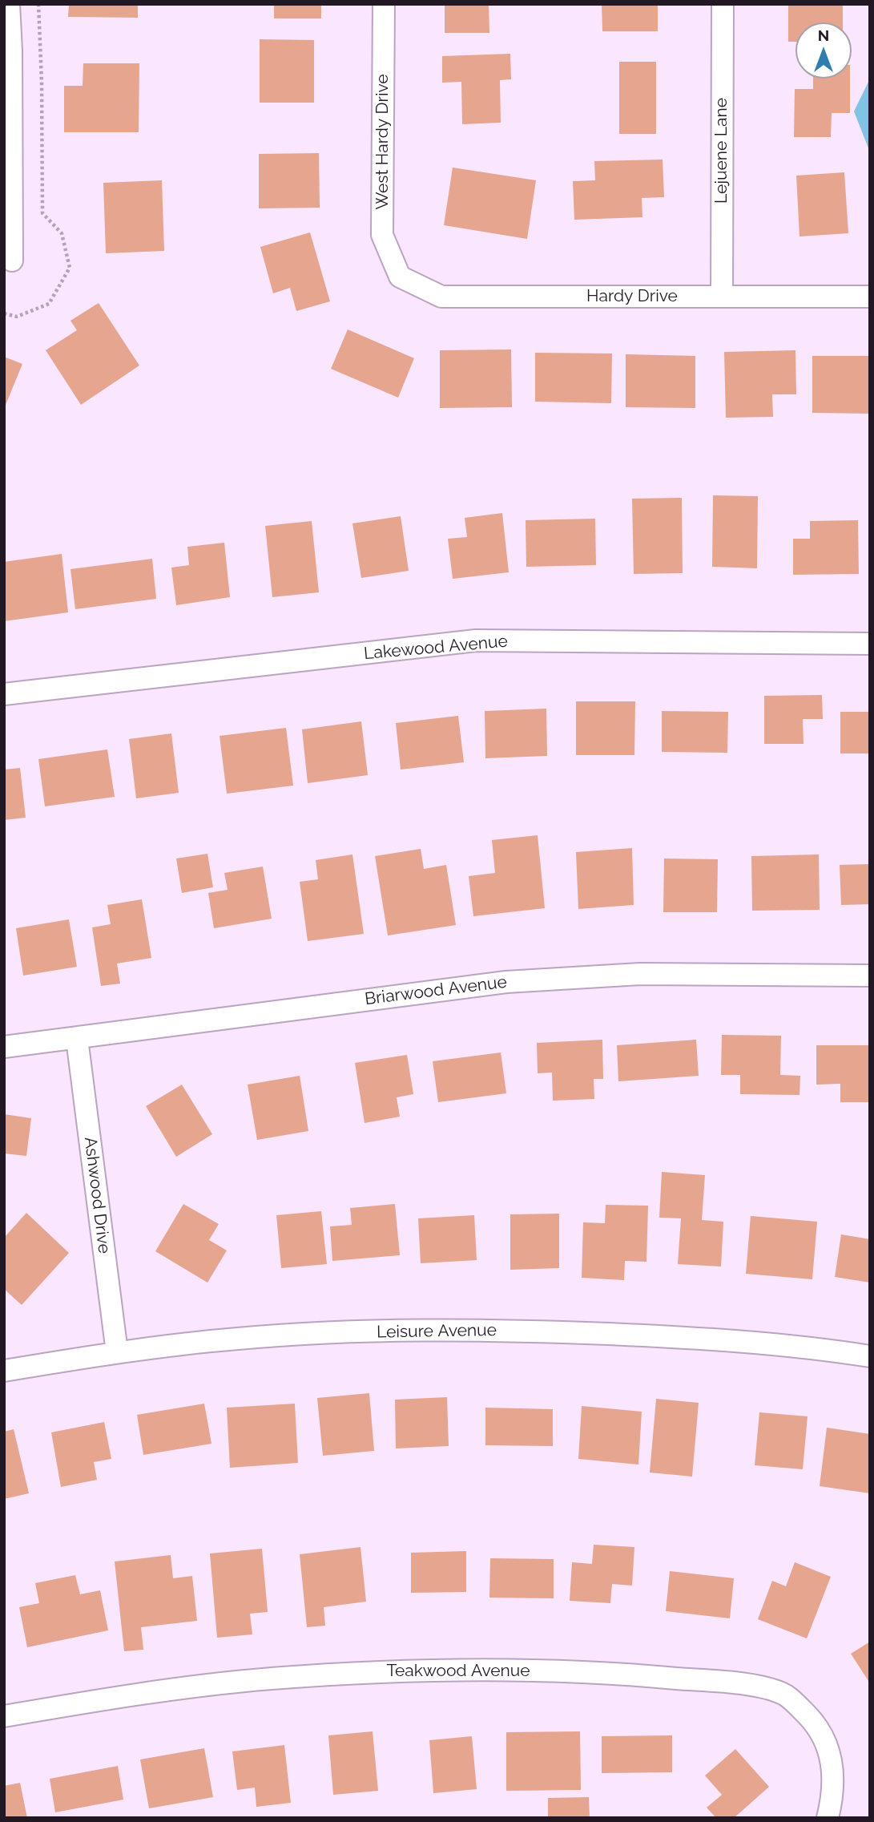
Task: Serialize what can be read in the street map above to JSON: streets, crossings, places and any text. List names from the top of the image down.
{
  "streets": {
    "street": [
      "West Hardy Drive",
      "Lejuene Lane",
      "Hardy Drive",
      "Lakewood Avenue",
      "Briarwood Avenue",
      "Ashwood Drive",
      "Leisure Avenue",
      "Teakwood Avenue"
    ]
  },
  "crossings": [
    ["West Hardy Drive", "Hardy Drive"],
    ["Lejuene Lane", "Hardy Drive"],
    ["Briarwood Avenue", "Ashwood Drive"],
    ["Ashwood Drive", "Leisure Avenue"]
  ],
  "north": "top"
}
